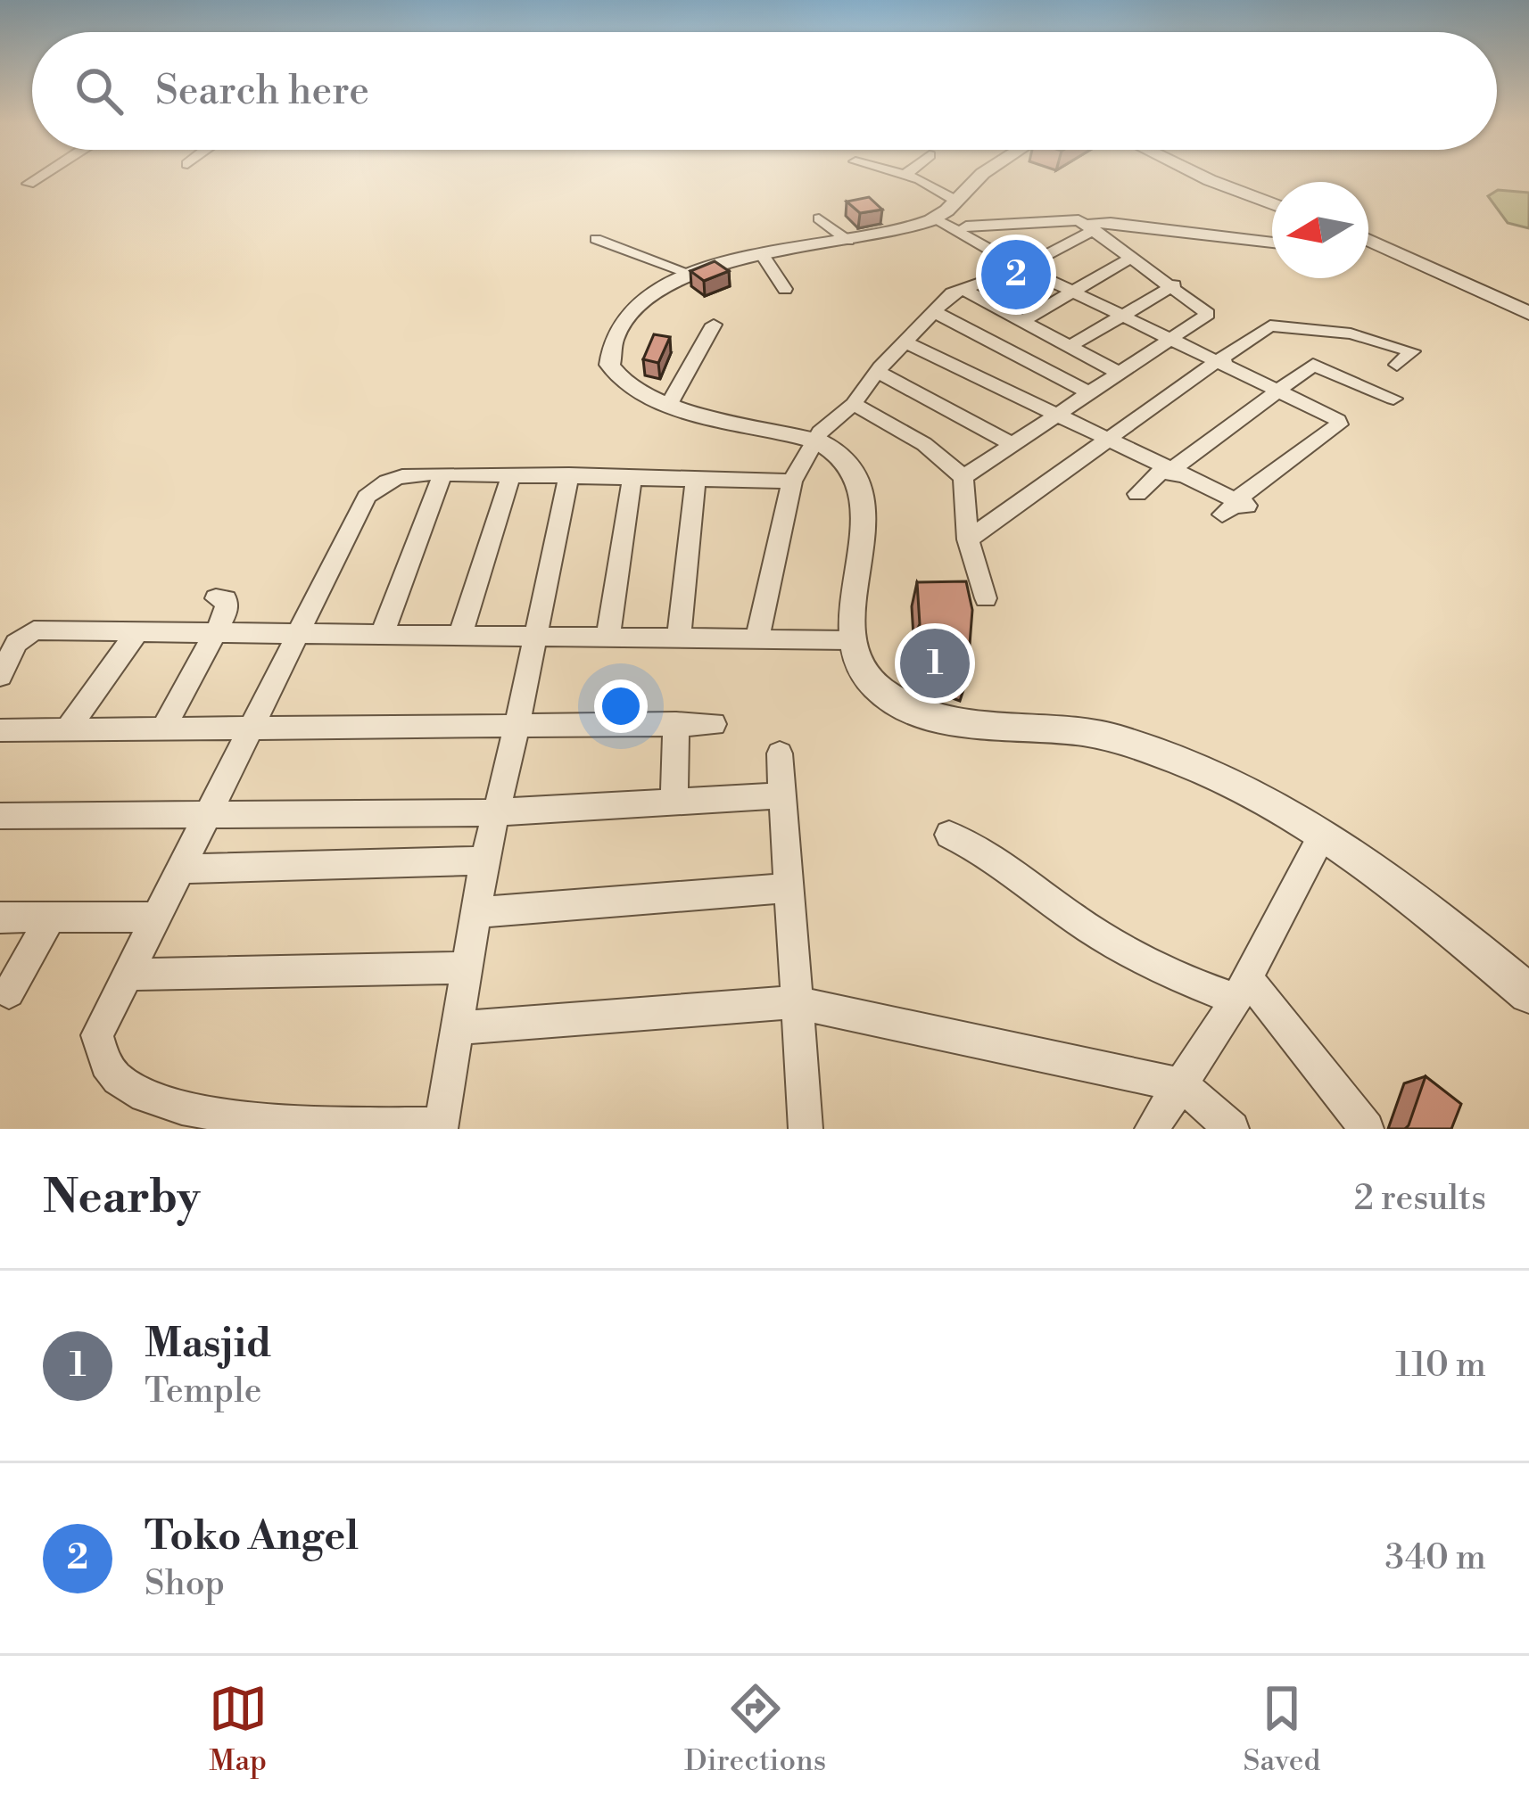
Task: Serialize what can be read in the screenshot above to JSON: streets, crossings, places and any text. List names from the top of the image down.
{
  "north": "left",
  "page": {
    "search": "Search here",
    "pins": ["2", "1"],
    "heading": ["Nearby", "2 results"],
    "list": [
      {
        "mark": "1",
        "name": "Masjid",
        "note": "Temple",
        "value": "110 m"
      },
      {
        "mark": "2",
        "name": "Toko Angel",
        "note": "Shop",
        "value": "340 m"
      }
    ],
    "nav": ["Map", "Directions", "Saved"]
  }
}
